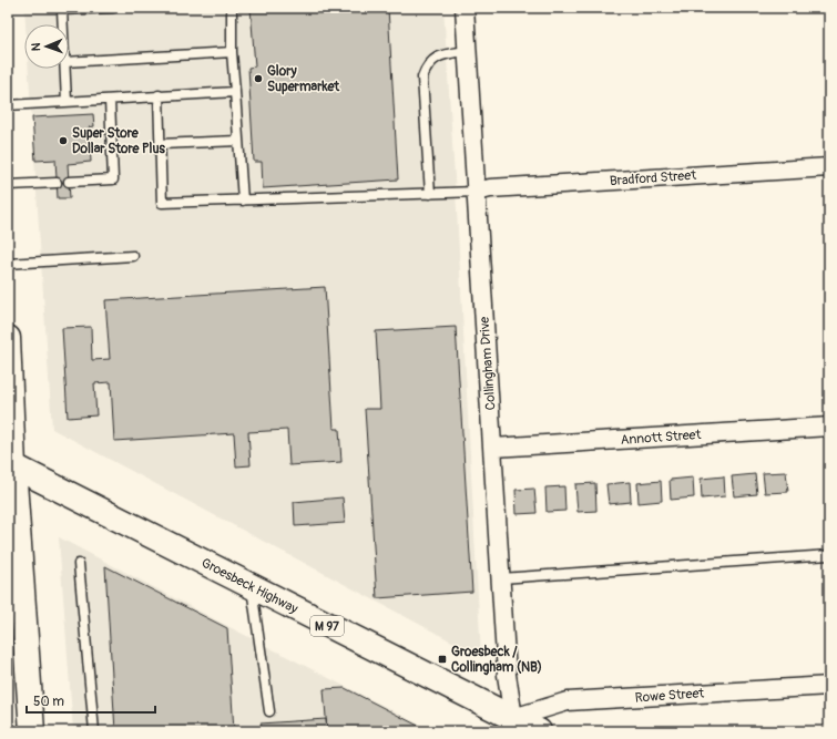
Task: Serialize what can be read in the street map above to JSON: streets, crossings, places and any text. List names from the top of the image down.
{
  "streets": {
    "main road": ["Groesbeck Highway", "M 97"],
    "street": [
      "Bradford Street",
      "Collingham Drive",
      "Annott Street",
      "Rowe Street"
    ]
  },
  "crossings": [
    ["Bradford Street", "Collingham Drive"],
    ["Collingham Drive", "Annott Street"],
    ["Collingham Drive", "Groesbeck Highway"],
    ["Collingham Drive", "Rowe Street"],
    ["Groesbeck Highway", "Rowe Street"]
  ],
  "places": {
    "other": ["Glory Supermarket", "Super Store Dollar Store Plus"],
    "transit": ["Groesbeck / Collingham (NB)"]
  },
  "scale_bar": "50 m",
  "north": "left"
}
